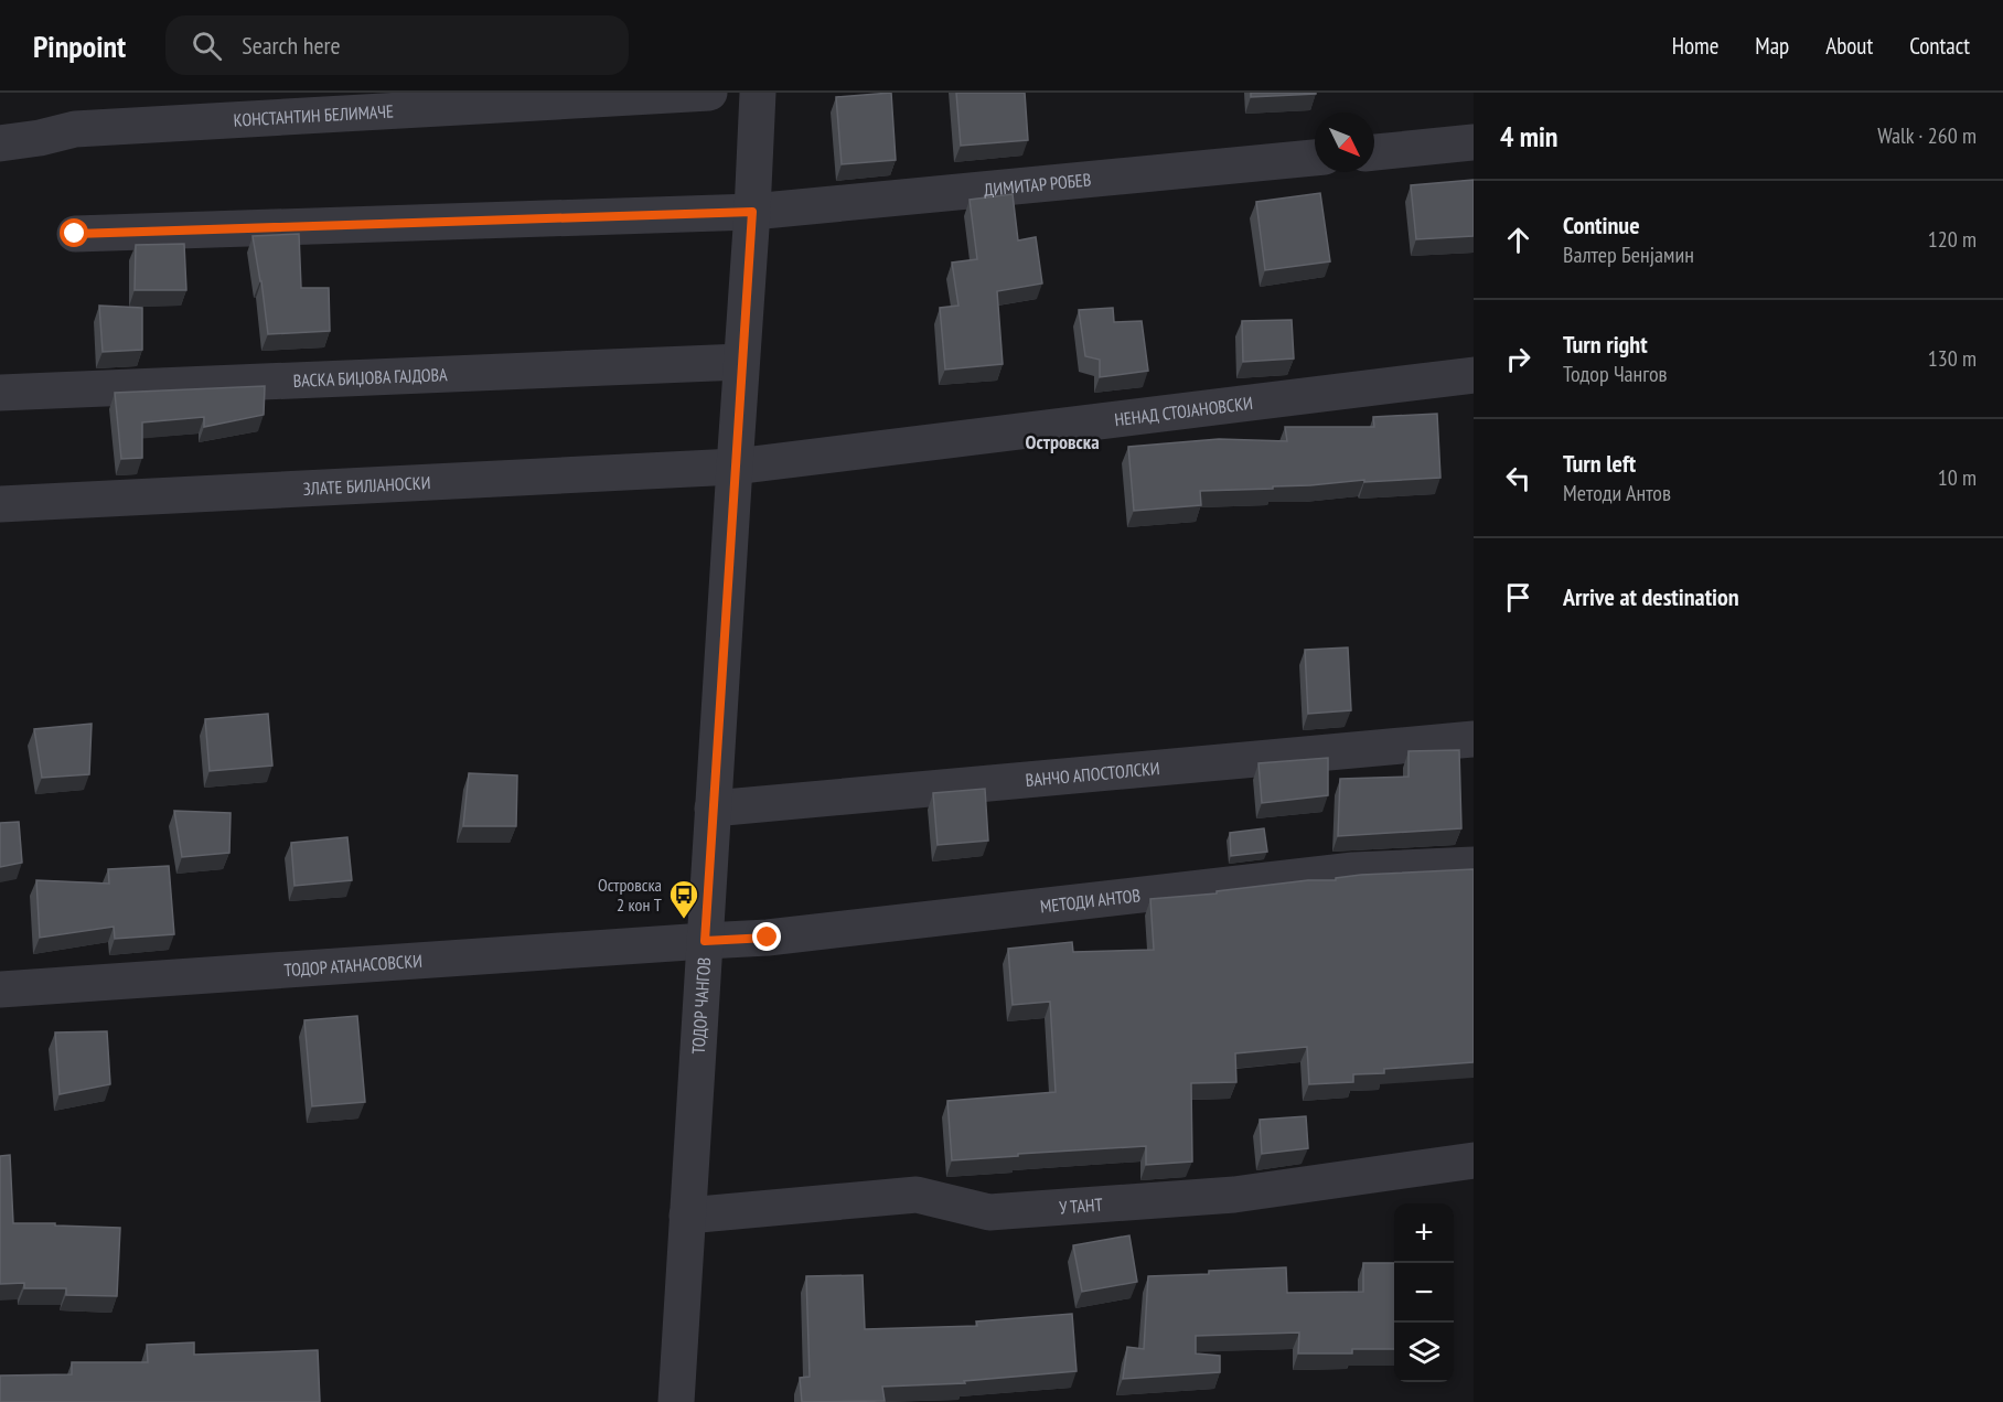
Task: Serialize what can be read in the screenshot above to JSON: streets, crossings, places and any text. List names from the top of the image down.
{
  "streets": {
    "street": [
      "КОНСТАНТИН БЕЛИМАЧЕ",
      "ДИМИТАР РОБЕВ",
      "ВАСКА БИЏОВА ГАЈДОВА",
      "НЕНАД СТОЈАНОВСКИ",
      "ЗЛАТЕ БИЛЈАНОСКИ",
      "ВАНЧО АПОСТОЛСКИ",
      "МЕТОДИ АНТОВ",
      "ТОДОР АТАНАСОВСКИ",
      "ТОДОР ЧАНГОВ",
      "У ТАНТ"
    ]
  },
  "crossings": [
    ["ДИМИТАР РОБЕВ", "ТОДОР ЧАНГОВ"],
    ["ВАСКА БИЏОВА ГАЈДОВА", "ТОДОР ЧАНГОВ"],
    ["НЕНАД СТОЈАНОВСКИ", "ЗЛАТЕ БИЛЈАНОСКИ"],
    ["НЕНАД СТОЈАНОВСКИ", "ТОДОР ЧАНГОВ"],
    ["ЗЛАТЕ БИЛЈАНОСКИ", "ТОДОР ЧАНГОВ"],
    ["ВАНЧО АПОСТОЛСКИ", "ТОДОР ЧАНГОВ"],
    ["МЕТОДИ АНТОВ", "ТОДОР АТАНАСОВСКИ"],
    ["МЕТОДИ АНТОВ", "ТОДОР ЧАНГОВ"],
    ["ТОДОР АТАНАСОВСКИ", "ТОДОР ЧАНГОВ"],
    ["ТОДОР ЧАНГОВ", "У ТАНТ"]
  ],
  "districts": ["Островска"],
  "places": {
    "bus stop": ["Островска 2 кон T"]
  },
  "north": "bottom right",
  "page": {
    "header": "Pinpoint",
    "search": "Search here",
    "nav": [
      "Home",
      "Map",
      "About",
      "Contact"
    ],
    "heading": ["4 min", "Walk · 260 m"],
    "list": [
      ["Continue", "Валтер Бенјамин", "120 m"],
      ["Turn right", "Тодор Чангов", "130 m"],
      ["Turn left", "Методи Антов", "10 m"],
      "Arrive at destination"
    ],
    "map_buttons": ["+", "−"]
  }
}
